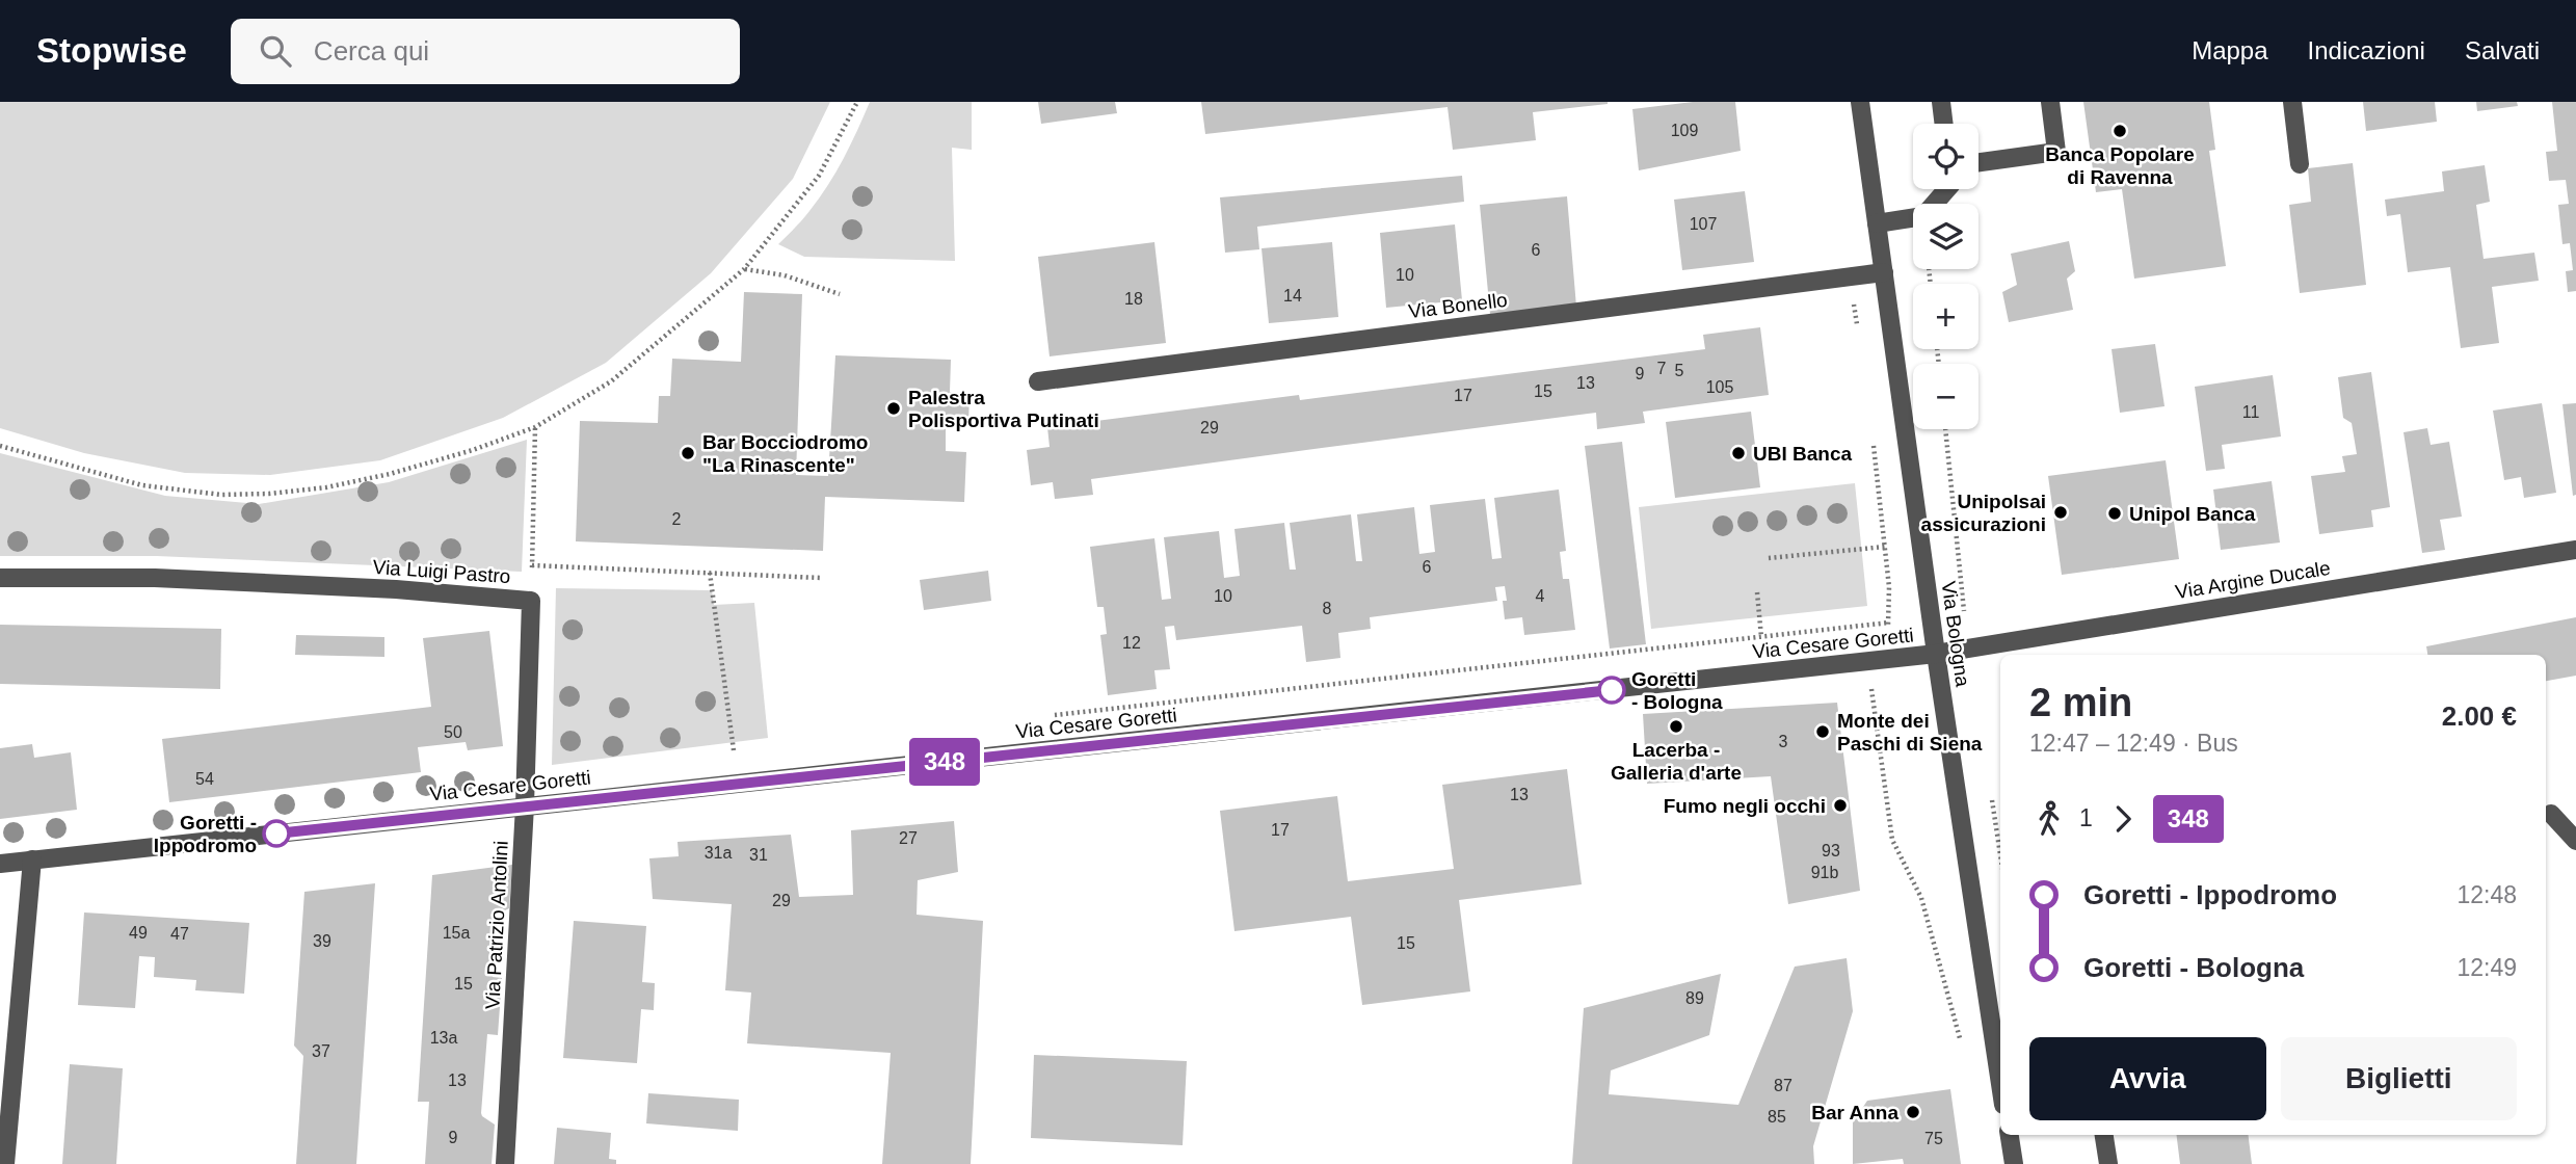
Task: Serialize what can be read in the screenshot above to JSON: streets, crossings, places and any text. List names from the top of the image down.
{
  "streets": {
    "street": [
      "Via Bonello",
      "Via Luigi Pastro",
      "Via Argine Ducale",
      "Via Bologna",
      "Via Cesare Goretti",
      "Via Patrizio Antolini"
    ]
  },
  "crossings": [
    ["Via Bonello", "Via Bologna"],
    ["Via Luigi Pastro", "Via Patrizio Antolini"],
    ["Via Argine Ducale", "Via Bologna"],
    ["Via Argine Ducale", "Via Cesare Goretti"],
    ["Via Bologna", "Via Cesare Goretti"],
    ["Via Cesare Goretti", "Via Patrizio Antolini"]
  ],
  "places": [
    "Banca Popolare di Ravenna",
    "Palestra Polisportiva Putinati",
    "Bar Bocciodromo \"La Rinascente\"",
    "UBI Banca",
    "Unipolsai assicurazioni",
    "Unipol Banca",
    "Goretti - Bologna",
    "Lacerba - Galleria d'arte",
    "Monte dei Paschi di Siena",
    "Fumo negli occhi",
    "Goretti - Ippodromo",
    "Bar Anna"
  ],
  "lines": ["bus line 348"],
  "house_numbers": [
    "109",
    "107",
    "6",
    "10",
    "14",
    "18",
    "7",
    "5",
    "9",
    "13",
    "105",
    "15",
    "17",
    "11",
    "29",
    "2",
    "6",
    "10",
    "4",
    "8",
    "12",
    "50",
    "3",
    "54",
    "13",
    "17",
    "27",
    "93",
    "31a",
    "31",
    "91b",
    "29",
    "49",
    "15a",
    "47",
    "39",
    "15",
    "15",
    "89",
    "13a",
    "37",
    "13",
    "87",
    "85",
    "9",
    "75"
  ],
  "page": {
    "header": "Stopwise",
    "search": "Cerca qui",
    "nav": ["Mappa", "Indicazioni", "Salvati"],
    "on_map": "348",
    "map_buttons": ["+", "−"],
    "heading": ["2 min", "12:47 – 12:49 · Bus", "2.00 €"],
    "legs": ["1", "348"],
    "list": [
      {
        "name": "Goretti - Ippodromo",
        "value": "12:48"
      },
      {
        "name": "Goretti - Bologna",
        "value": "12:49"
      }
    ],
    "buttons": ["Avvia", "Biglietti"]
  }
}
